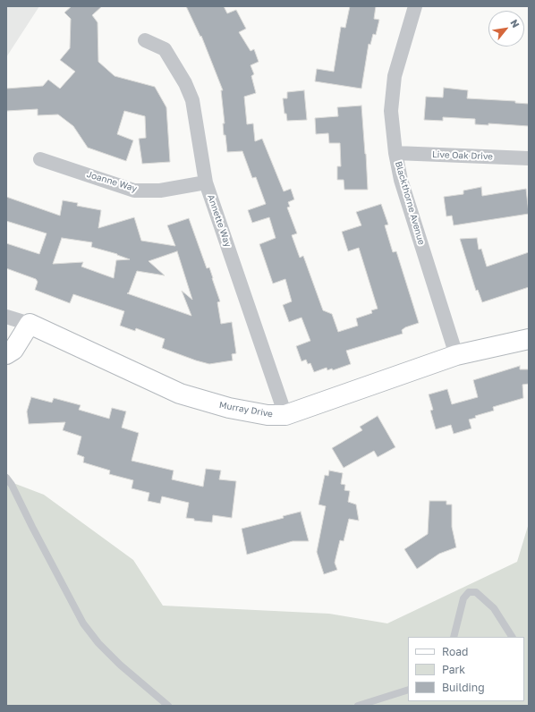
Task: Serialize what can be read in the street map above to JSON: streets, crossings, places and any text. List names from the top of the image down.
{
  "streets": {
    "street": [
      "Live Oak Drive",
      "Joanne Way",
      "Blackthorne Avenue",
      "Annette Way",
      "Murray Drive"
    ]
  },
  "crossings": [
    ["Live Oak Drive", "Blackthorne Avenue"],
    ["Joanne Way", "Annette Way"],
    ["Blackthorne Avenue", "Murray Drive"],
    ["Annette Way", "Murray Drive"]
  ],
  "legend": ["Road", "Park", "Building"],
  "north": "top right"
}
